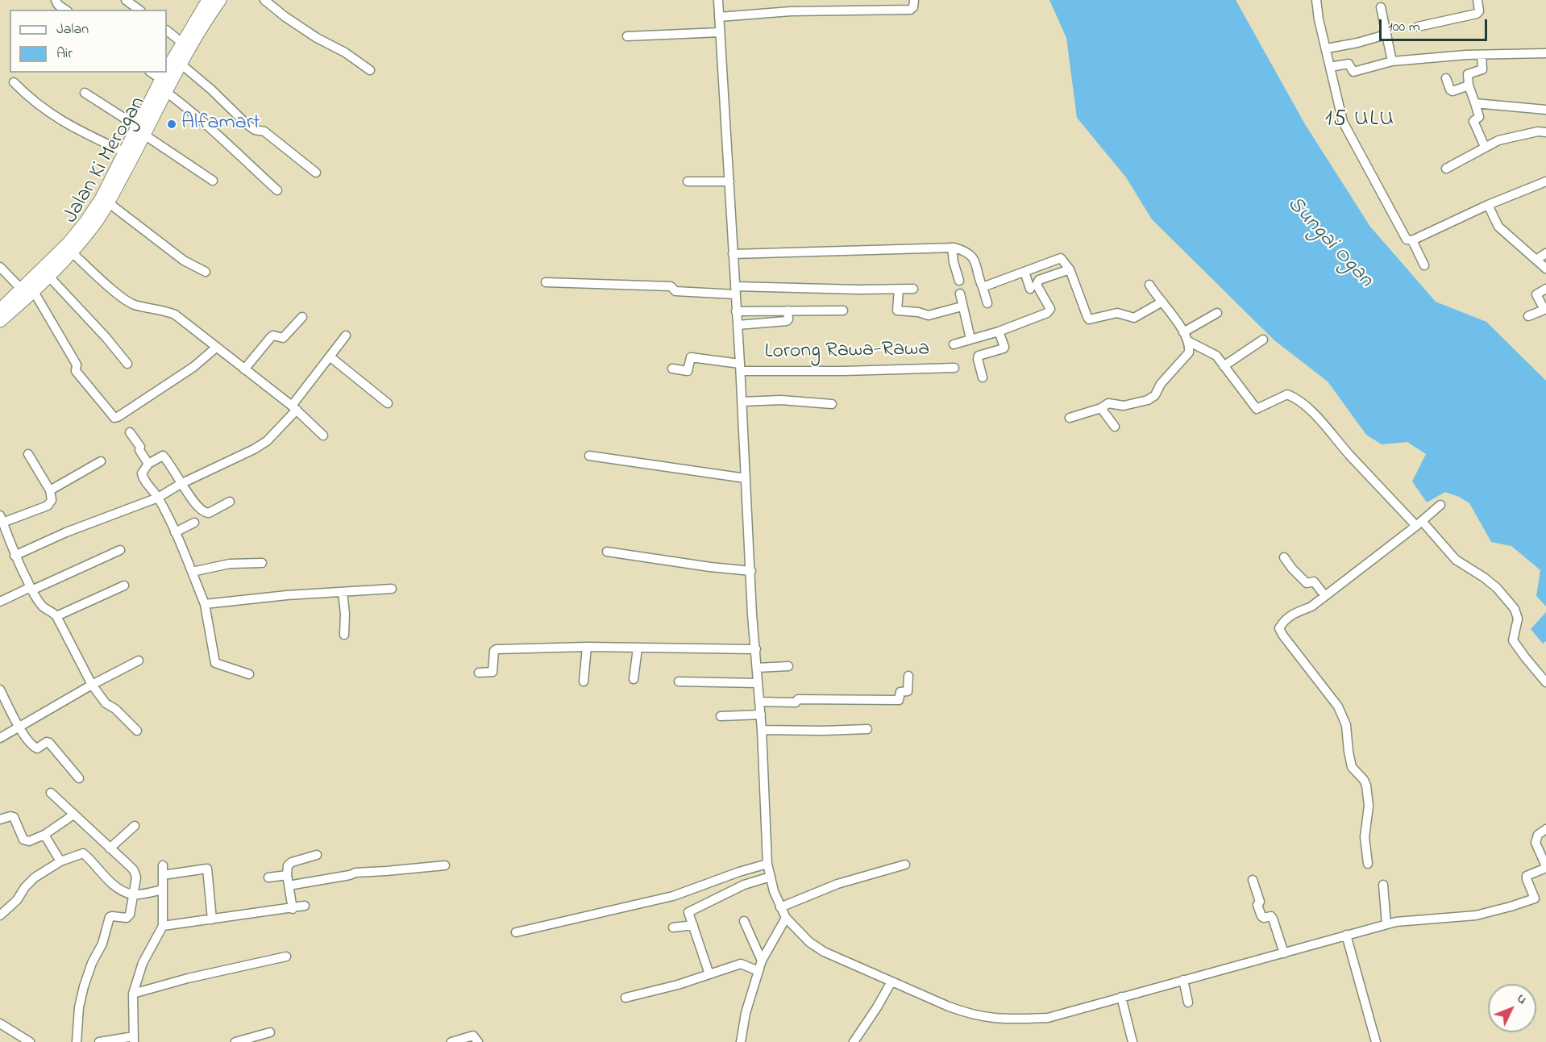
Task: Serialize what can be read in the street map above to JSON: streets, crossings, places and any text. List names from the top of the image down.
{
  "streets": {
    "highway": ["Jalan Ki Merogan"],
    "street": ["Lorong Rawa-Rawa"]
  },
  "districts": ["15 ULU"],
  "water": ["Sungai Ogan"],
  "places": ["Alfamart"],
  "legend": ["Jalan", "Air"],
  "scale_bar": "100 m",
  "north": "top right"
}
